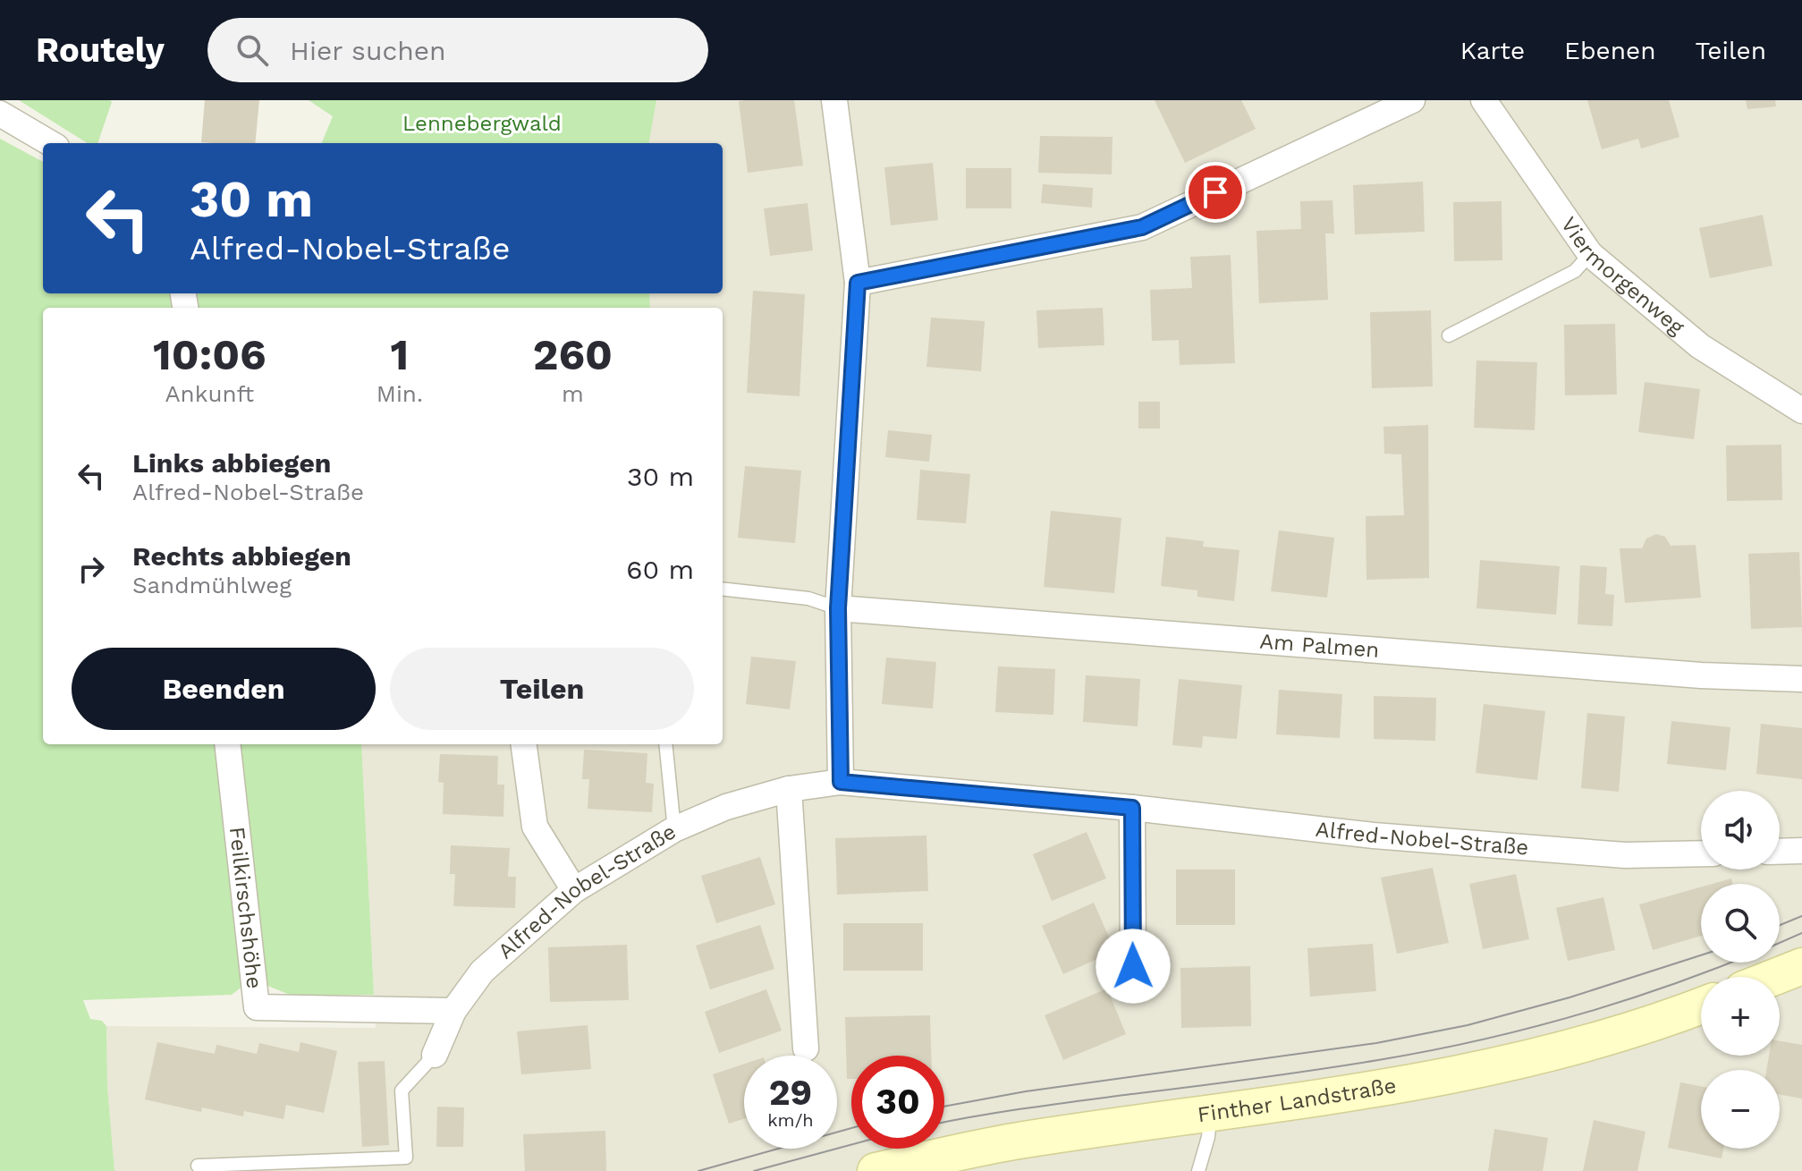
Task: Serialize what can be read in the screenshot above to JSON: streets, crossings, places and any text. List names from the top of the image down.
{
  "streets": {
    "main road": ["Finther Landstraße"],
    "street": [
      "Viermorgenweg",
      "Am Palmen",
      "Alfred-Nobel-Straße",
      "Feilkirschshöhe"
    ]
  },
  "crossings": [
    ["Alfred-Nobel-Straße", "Feilkirschshöhe"]
  ],
  "parks": ["Lennebergwald"],
  "page": {
    "header": "Routely",
    "search": "Hier suchen",
    "nav": ["Karte", "Ebenen", "Teilen"],
    "turn": ["30 m", "Alfred-Nobel-Straße"],
    "eta": [
      "10:06",
      "Ankunft",
      "1",
      "Min.",
      "260",
      "m"
    ],
    "list": [
      {
        "name": "Links abbiegen",
        "note": "Alfred-Nobel-Straße",
        "value": "30 m"
      },
      {
        "name": "Rechts abbiegen",
        "note": "Sandmühlweg",
        "value": "60 m"
      }
    ],
    "buttons": ["Beenden", "Teilen"],
    "map_buttons": ["+", "−"],
    "speed": "29 km/h",
    "limit": "30"
  }
}
